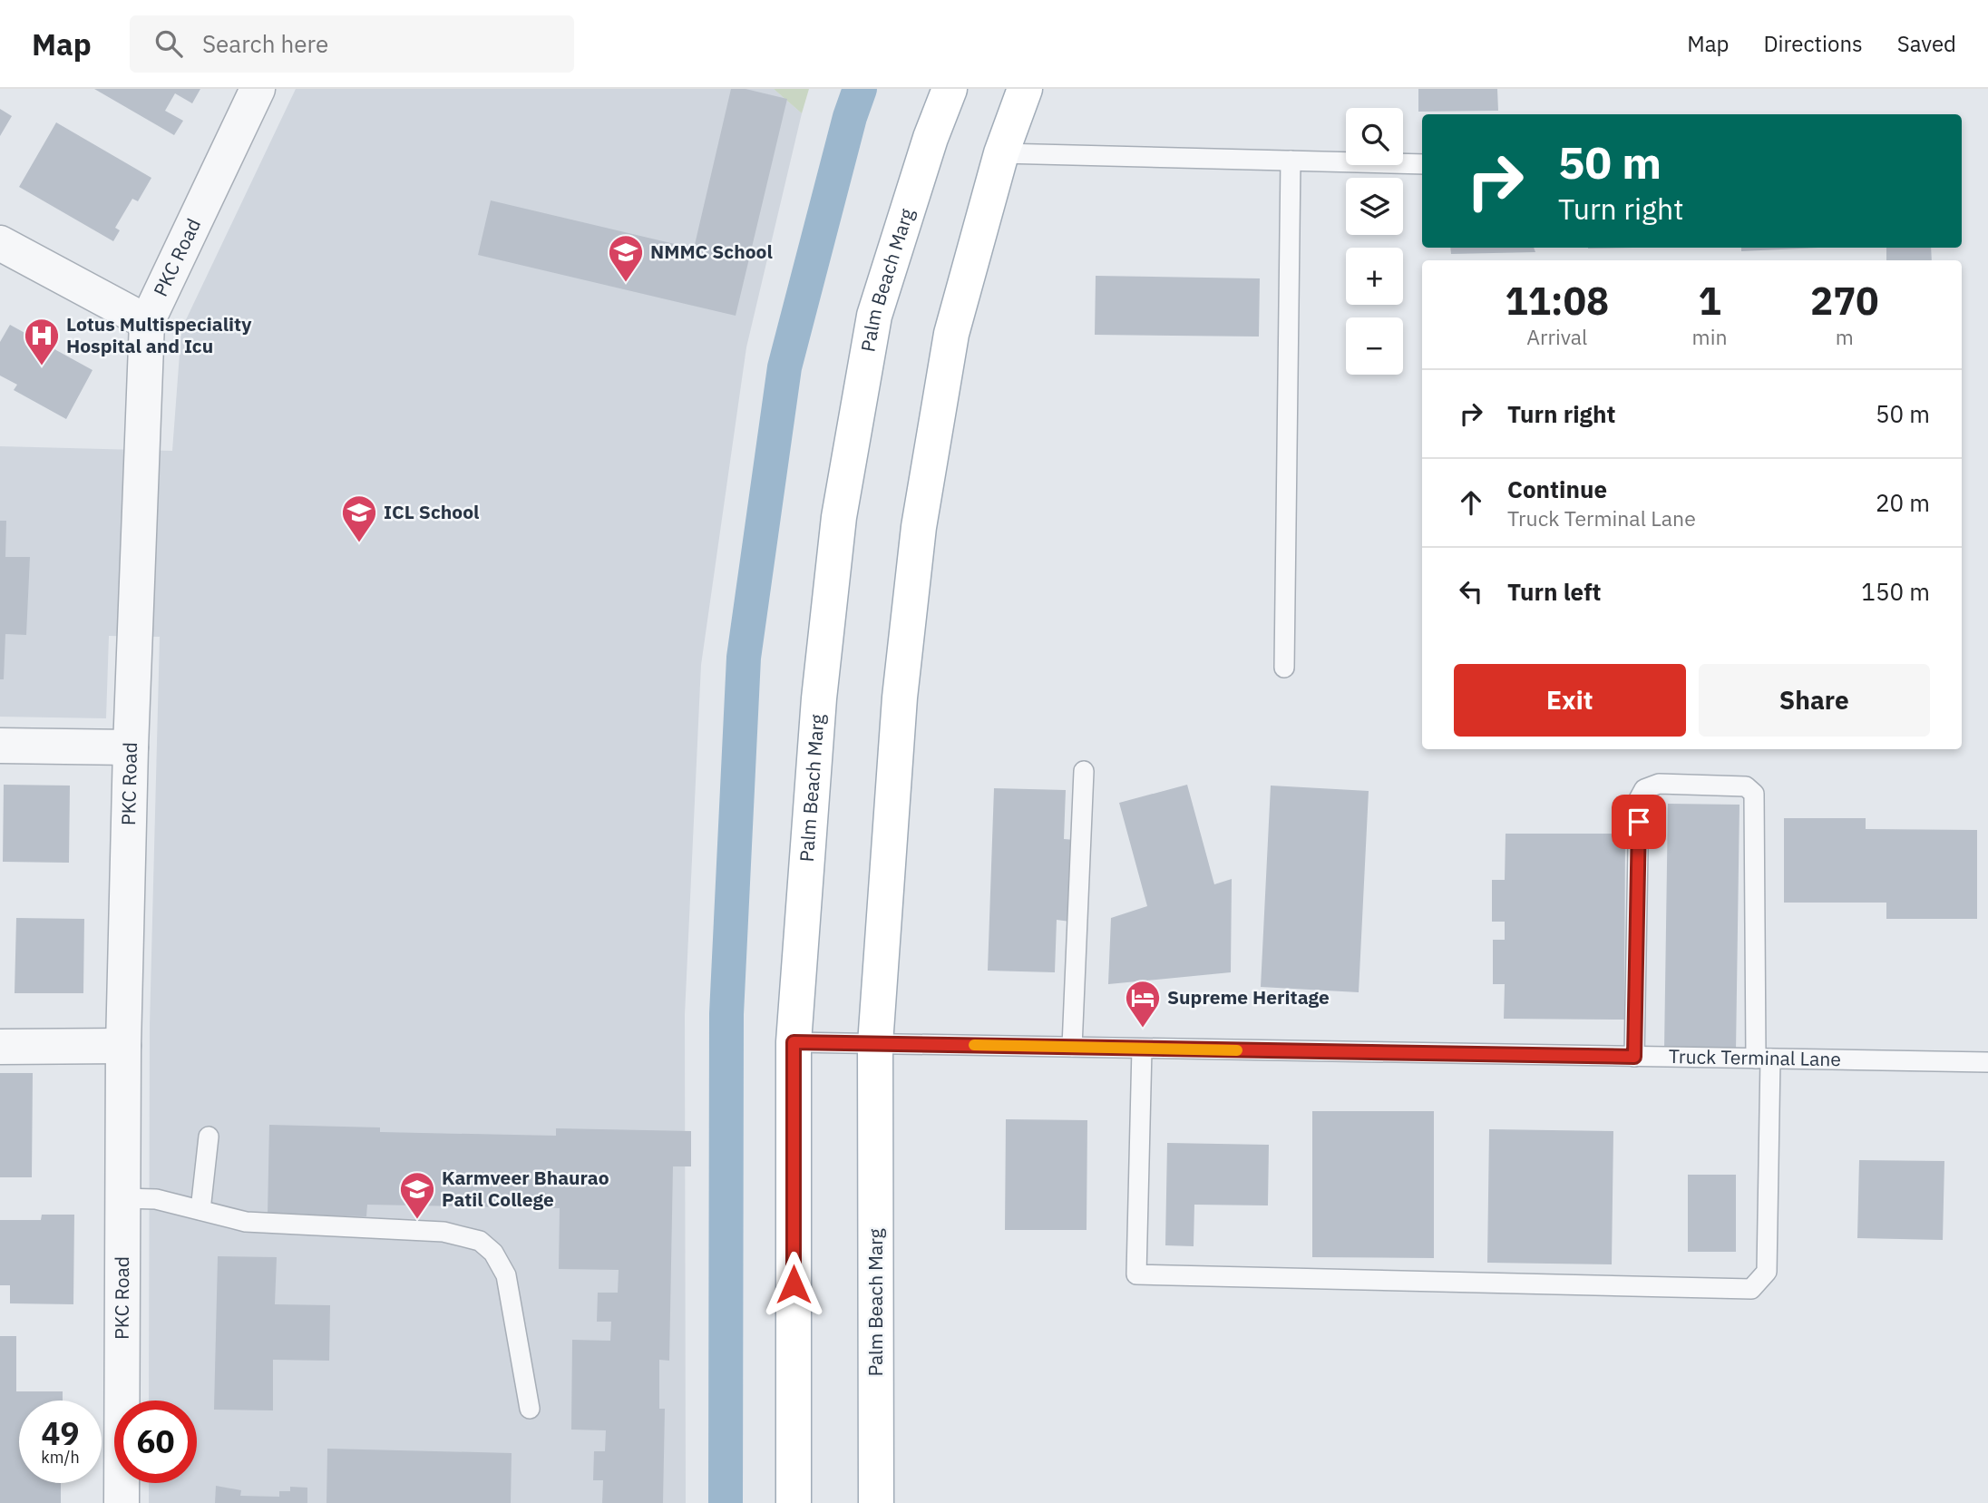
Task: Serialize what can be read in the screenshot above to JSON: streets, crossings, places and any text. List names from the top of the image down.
{
  "streets": {
    "main road": ["Palm Beach Marg"],
    "street": ["PKC Road"],
    "lane": ["Truck Terminal Lane"]
  },
  "crossings": [
    ["Palm Beach Marg", "Truck Terminal Lane"]
  ],
  "places": {
    "school or university": ["NMMC School", "ICL School", "Karmveer Bhaurao Patil College"],
    "hospital": ["Lotus Multispeciality Hospital and Icu"],
    "hotel": ["Supreme Heritage"]
  },
  "page": {
    "header": "Map",
    "search": "Search here",
    "nav": ["Map", "Directions", "Saved"],
    "map_buttons": ["+", "−"],
    "turn": ["50 m", "Turn right"],
    "eta": [
      "11:08",
      "Arrival",
      "1",
      "min",
      "270",
      "m"
    ],
    "list": [
      {
        "name": "Turn right",
        "value": "50 m"
      },
      {
        "name": "Continue",
        "note": "Truck Terminal Lane",
        "value": "20 m"
      },
      {
        "name": "Turn left",
        "value": "150 m"
      }
    ],
    "buttons": ["Exit", "Share"],
    "speed": "49 km/h",
    "limit": "60"
  }
}
